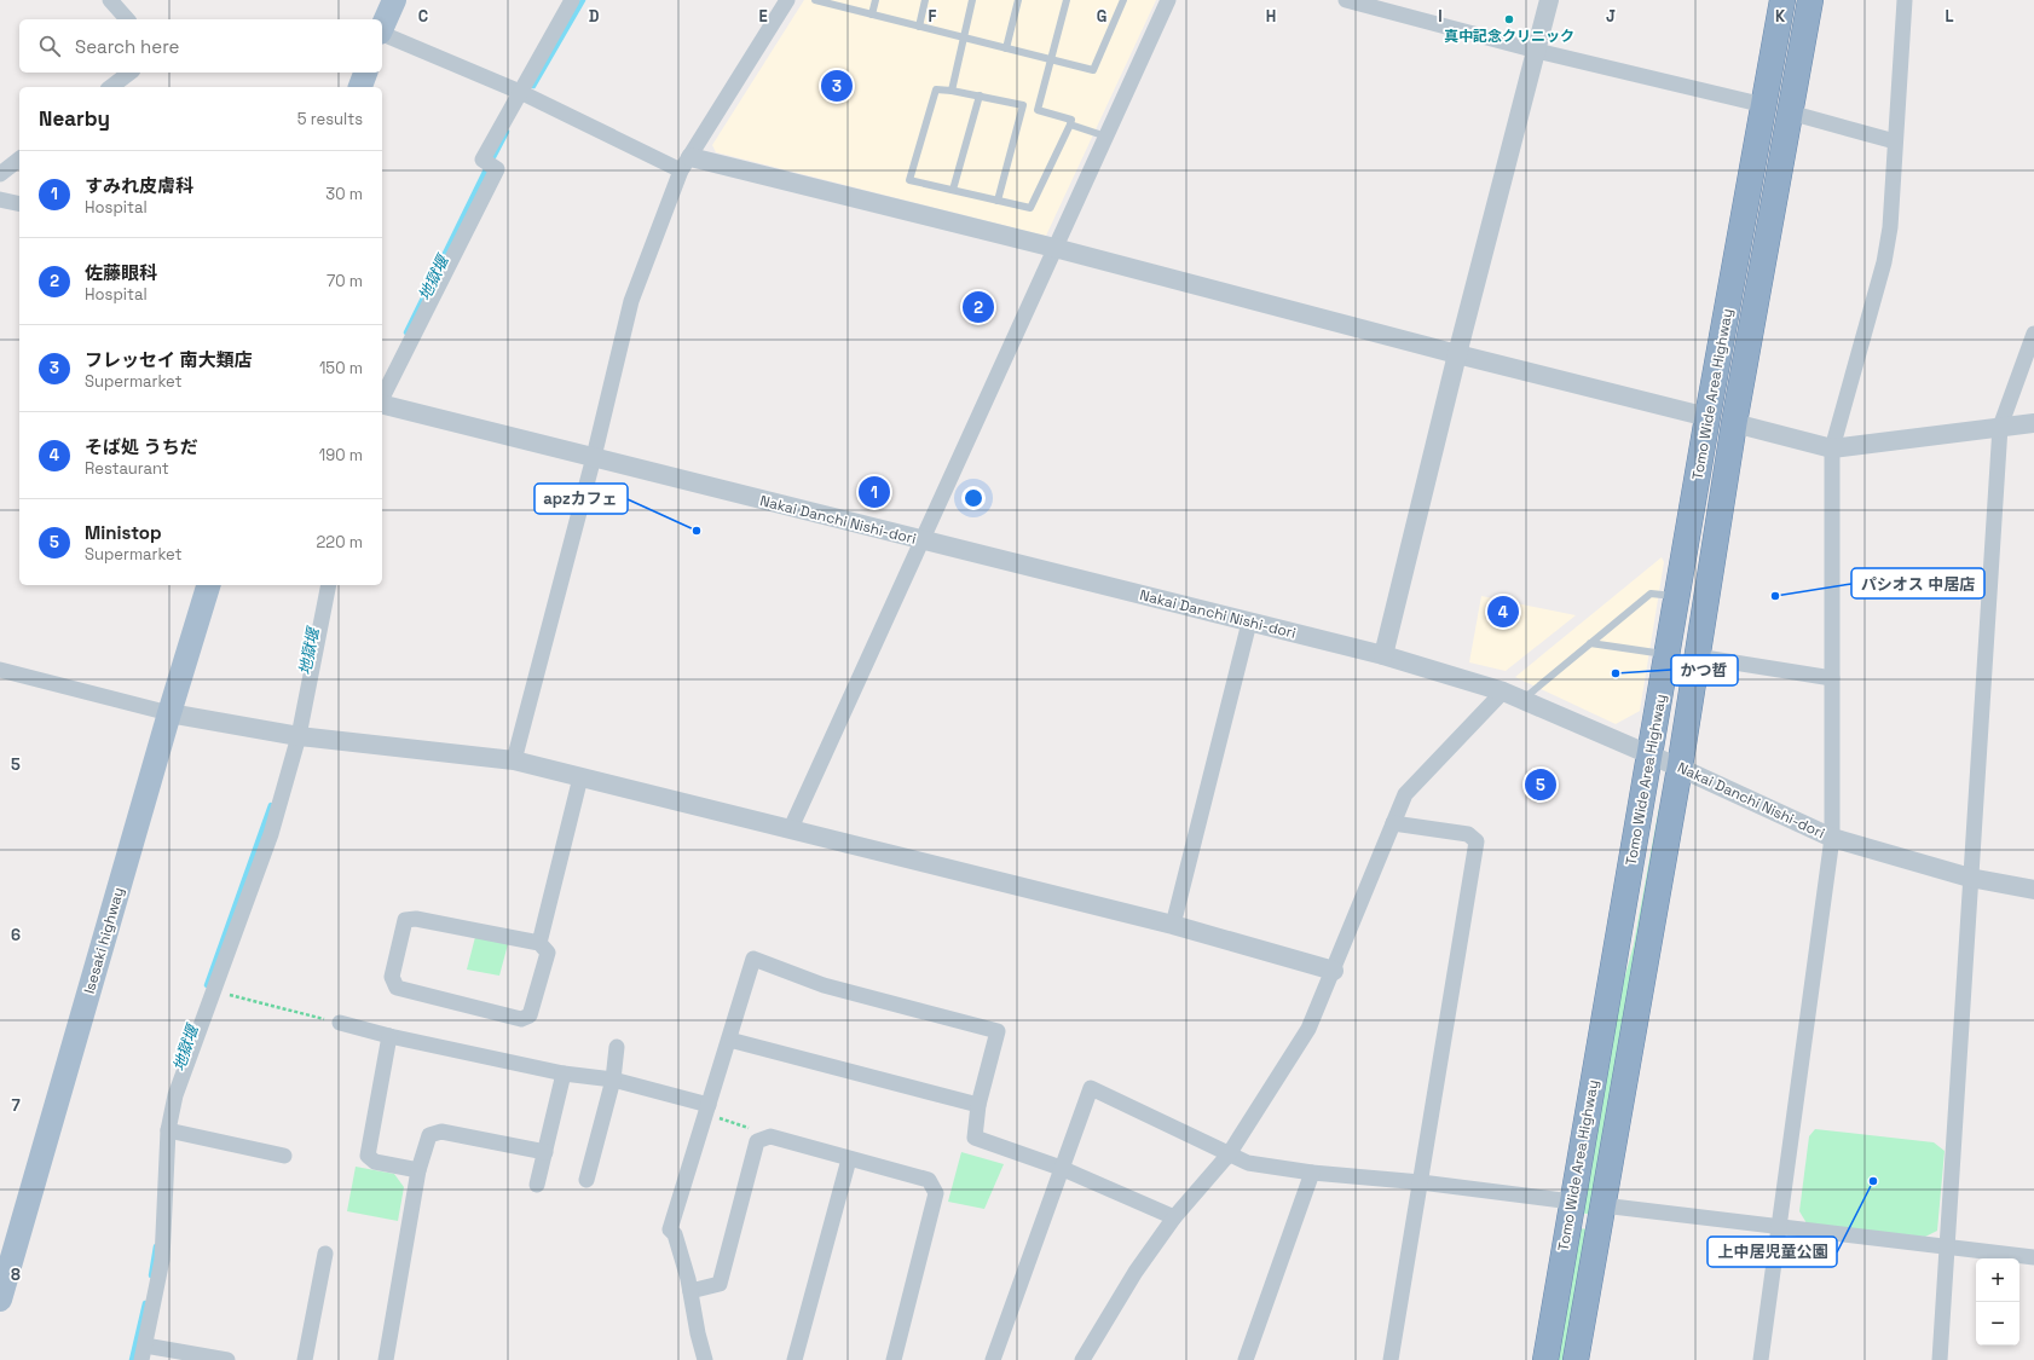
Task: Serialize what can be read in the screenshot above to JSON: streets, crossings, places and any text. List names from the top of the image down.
{
  "streets": {
    "highway": ["Tomo Wide Area Highway"],
    "main road": ["Isesaki highway"],
    "street": ["Nakai Danchi Nishi-dori"]
  },
  "crossings": [
    ["Tomo Wide Area Highway", "Nakai Danchi Nishi-dori"]
  ],
  "water": ["地獄堰"],
  "places": [
    "真中記念クリニック",
    "apzカフェ",
    "パシオス 中居店",
    "かつ哲",
    "上中居児童公園"
  ],
  "page": {
    "search": "Search here",
    "pins": [
      "3",
      "2",
      "1",
      "4",
      "5"
    ],
    "heading": ["Nearby", "5 results"],
    "list": [
      {
        "mark": "1",
        "name": "すみれ皮膚科",
        "note": "Hospital",
        "value": "30 m"
      },
      {
        "mark": "2",
        "name": "佐藤眼科",
        "note": "Hospital",
        "value": "70 m"
      },
      {
        "mark": "3",
        "name": "フレッセイ 南大類店",
        "note": "Supermarket",
        "value": "150 m"
      },
      {
        "mark": "4",
        "name": "そば処 うちだ",
        "note": "Restaurant",
        "value": "190 m"
      },
      {
        "mark": "5",
        "name": "Ministop",
        "note": "Supermarket",
        "value": "220 m"
      }
    ],
    "map_buttons": ["+", "−"]
  },
  "grid": {
    "columns": [
      "C",
      "D",
      "E",
      "F",
      "G",
      "H",
      "I",
      "J",
      "K",
      "L"
    ],
    "rows": [
      "5",
      "6",
      "7",
      "8"
    ]
  }
}
